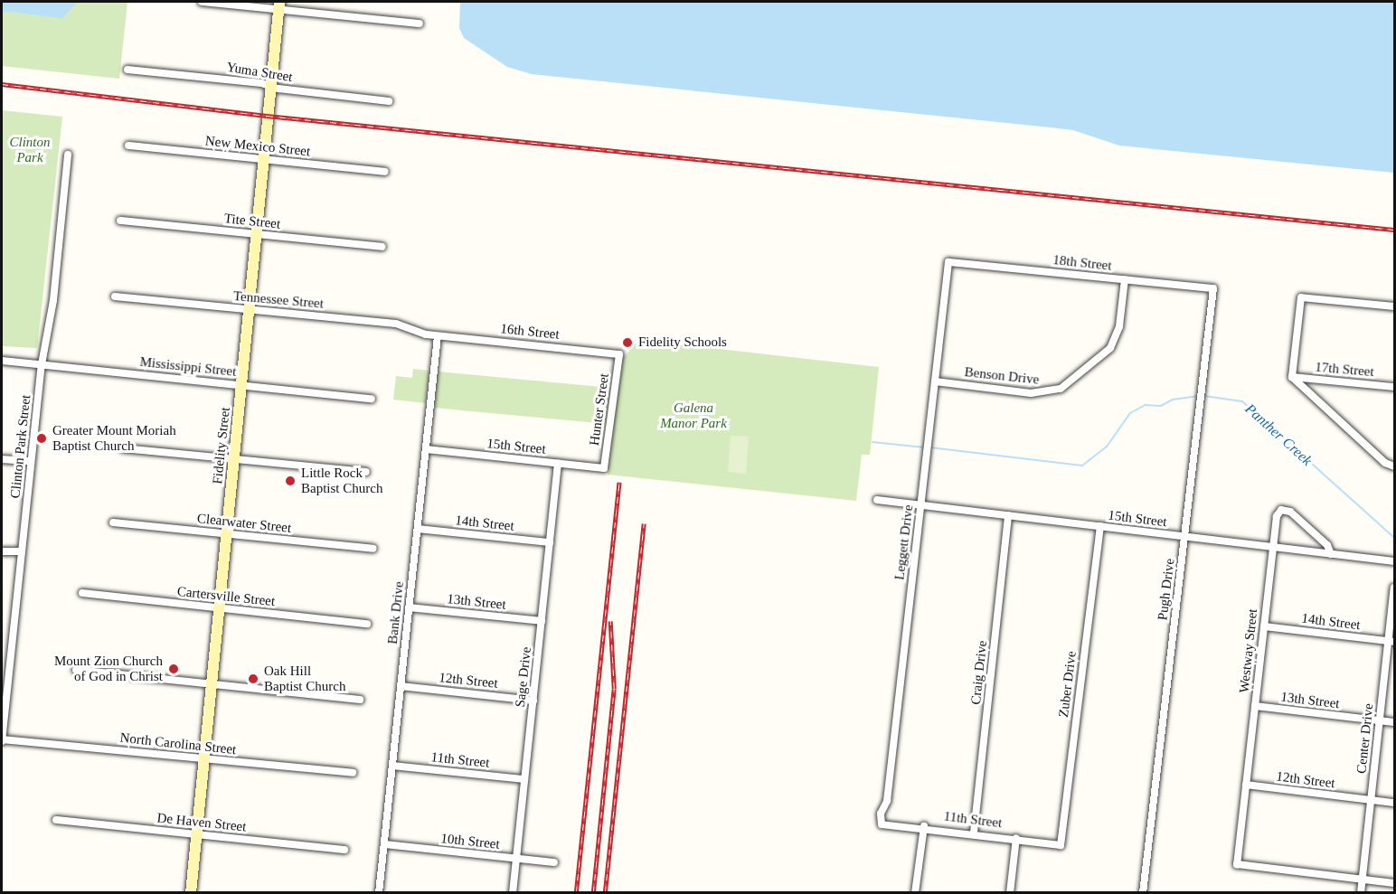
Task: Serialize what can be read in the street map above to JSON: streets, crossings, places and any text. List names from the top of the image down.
{
  "streets": {
    "main road": ["Fidelity Street"],
    "street": [
      "Yuma Street",
      "New Mexico Street",
      "Tite Street",
      "18th Street",
      "Tennessee Street",
      "16th Street",
      "Mississippi Street",
      "17th Street",
      "Benson Drive",
      "Hunter Street",
      "Clinton Park Street",
      "15th Street",
      "Clearwater Street",
      "14th Street",
      "Leggett Drive",
      "Pugh Drive",
      "Cartersville Street",
      "13th Street",
      "Bank Drive",
      "Westway Street",
      "Craig Drive",
      "Sage Drive",
      "12th Street",
      "Zuber Drive",
      "Center Drive",
      "North Carolina Street",
      "11th Street",
      "De Haven Street",
      "10th Street"
    ]
  },
  "crossings": [
    ["Yuma Street", "Fidelity Street"],
    ["New Mexico Street", "Fidelity Street"],
    ["Tite Street", "Fidelity Street"],
    ["18th Street", "Benson Drive"],
    ["18th Street", "Leggett Drive"],
    ["18th Street", "Pugh Drive"],
    ["Tennessee Street", "16th Street"],
    ["Tennessee Street", "Fidelity Street"],
    ["Tennessee Street", "Bank Drive"],
    ["16th Street", "Hunter Street"],
    ["16th Street", "Bank Drive"],
    ["Mississippi Street", "Fidelity Street"],
    ["Mississippi Street", "Clinton Park Street"],
    ["Benson Drive", "Leggett Drive"],
    ["Hunter Street", "15th Street"],
    ["Fidelity Street", "Clearwater Street"],
    ["Fidelity Street", "Cartersville Street"],
    ["Fidelity Street", "North Carolina Street"],
    ["Fidelity Street", "De Haven Street"],
    ["Clinton Park Street", "North Carolina Street"],
    ["15th Street", "Leggett Drive"],
    ["15th Street", "Pugh Drive"],
    ["15th Street", "Bank Drive"],
    ["15th Street", "Westway Street"],
    ["15th Street", "Craig Drive"],
    ["15th Street", "Sage Drive"],
    ["15th Street", "Zuber Drive"],
    ["14th Street", "Bank Drive"],
    ["14th Street", "Westway Street"],
    ["14th Street", "Sage Drive"],
    ["14th Street", "Center Drive"],
    ["Leggett Drive", "11th Street"],
    ["13th Street", "Bank Drive"],
    ["13th Street", "Westway Street"],
    ["13th Street", "Sage Drive"],
    ["13th Street", "Center Drive"],
    ["Bank Drive", "12th Street"],
    ["Bank Drive", "11th Street"],
    ["Bank Drive", "10th Street"],
    ["Westway Street", "12th Street"],
    ["Westway Street", "Center Drive"],
    ["Craig Drive", "11th Street"],
    ["Sage Drive", "12th Street"],
    ["Sage Drive", "11th Street"],
    ["Sage Drive", "10th Street"],
    ["12th Street", "Center Drive"],
    ["Zuber Drive", "11th Street"]
  ],
  "water": ["Panther Creek"],
  "parks": ["Clinton Park", "Galena Manor Park"],
  "places": [
    "Fidelity Schools",
    "Greater Mount Moriah Baptist Church",
    "Little Rock Baptist Church",
    "Mount Zion Church of God in Christ",
    "Oak Hill Baptist Church"
  ]
}
